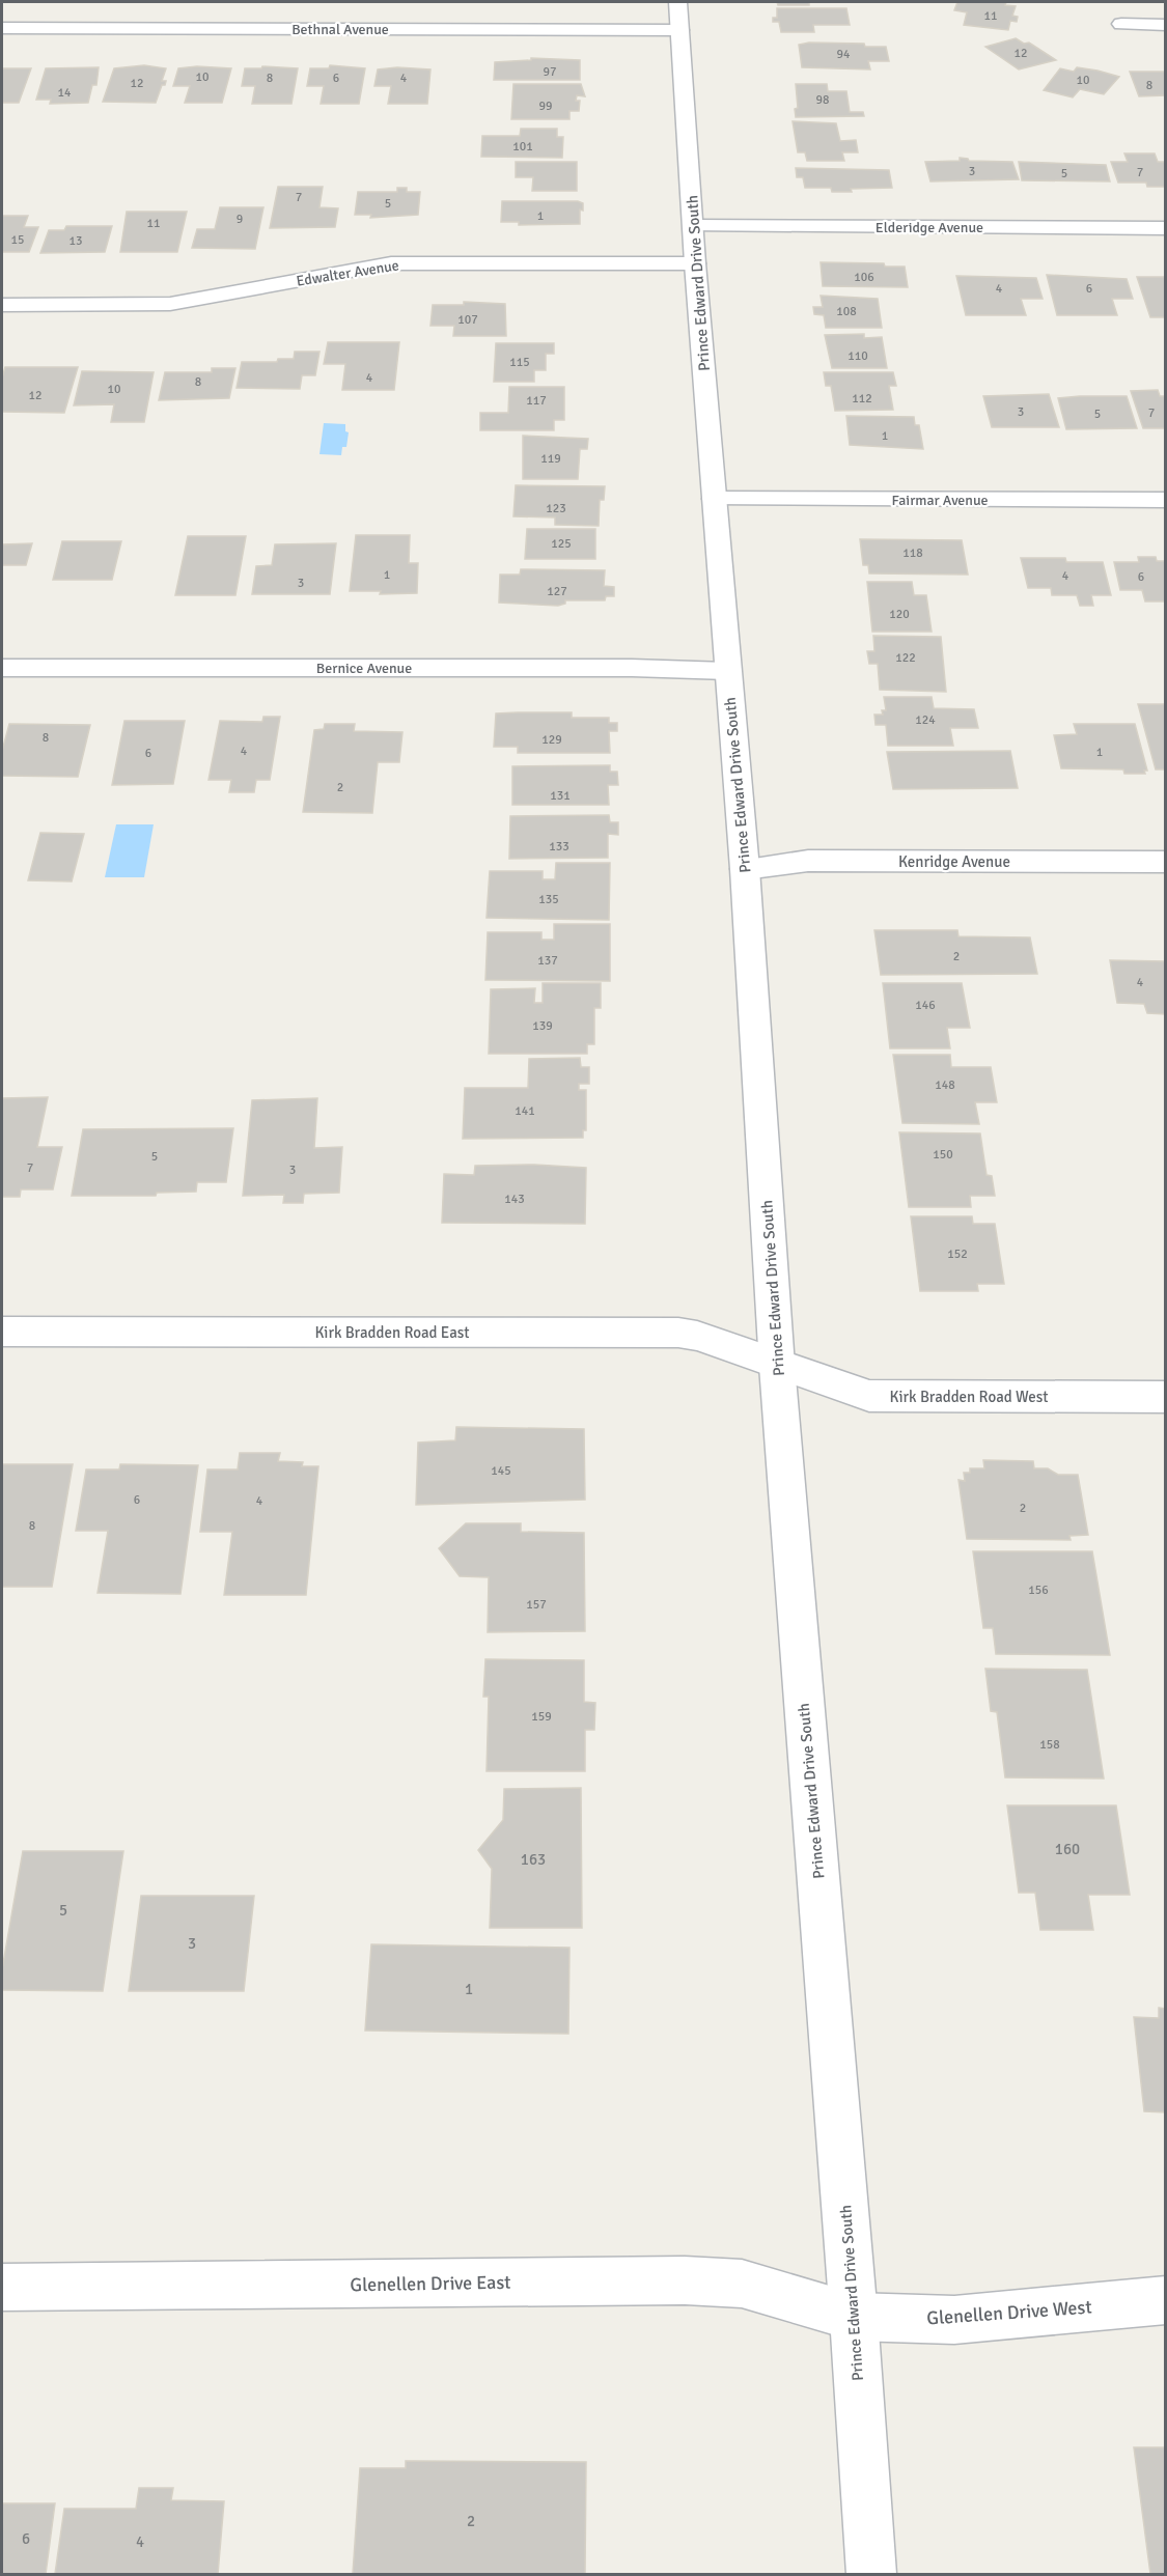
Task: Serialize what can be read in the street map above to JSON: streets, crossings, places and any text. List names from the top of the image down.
{
  "streets": {
    "street": [
      "Bethnal Avenue",
      "Elderidge Avenue",
      "Edwalter Avenue",
      "Prince Edward Drive South",
      "Fairmar Avenue",
      "Bernice Avenue",
      "Kenridge Avenue",
      "Kirk Bradden Road East",
      "Kirk Bradden Road West",
      "Glenellen Drive East",
      "Glenellen Drive West"
    ]
  },
  "crossings": [
    ["Bethnal Avenue", "Prince Edward Drive South"],
    ["Elderidge Avenue", "Prince Edward Drive South"],
    ["Edwalter Avenue", "Prince Edward Drive South"],
    ["Prince Edward Drive South", "Fairmar Avenue"],
    ["Prince Edward Drive South", "Bernice Avenue"],
    ["Prince Edward Drive South", "Kenridge Avenue"],
    ["Prince Edward Drive South", "Kirk Bradden Road East"],
    ["Prince Edward Drive South", "Kirk Bradden Road West"],
    ["Prince Edward Drive South", "Glenellen Drive East"],
    ["Prince Edward Drive South", "Glenellen Drive West"],
    ["Kirk Bradden Road East", "Kirk Bradden Road West"],
    ["Glenellen Drive East", "Glenellen Drive West"]
  ],
  "house_numbers": [
    "11",
    "12",
    "94",
    "97",
    "10",
    "8",
    "6",
    "4",
    "10",
    "12",
    "8",
    "14",
    "98",
    "99",
    "101",
    "3",
    "7",
    "5",
    "7",
    "5",
    "1",
    "9",
    "11",
    "15",
    "13",
    "106",
    "4",
    "6",
    "108",
    "107",
    "110",
    "115",
    "4",
    "8",
    "10",
    "12",
    "112",
    "117",
    "3",
    "7",
    "5",
    "1",
    "119",
    "123",
    "125",
    "118",
    "1",
    "4",
    "6",
    "3",
    "127",
    "120",
    "122",
    "124",
    "8",
    "129",
    "4",
    "1",
    "6",
    "2",
    "131",
    "133",
    "135",
    "2",
    "137",
    "4",
    "146",
    "139",
    "148",
    "141",
    "150",
    "5",
    "7",
    "3",
    "143",
    "152",
    "145",
    "6",
    "4",
    "2",
    "8",
    "156",
    "157",
    "159",
    "158",
    "160",
    "163",
    "5",
    "3",
    "1",
    "2",
    "6",
    "4"
  ]
}
